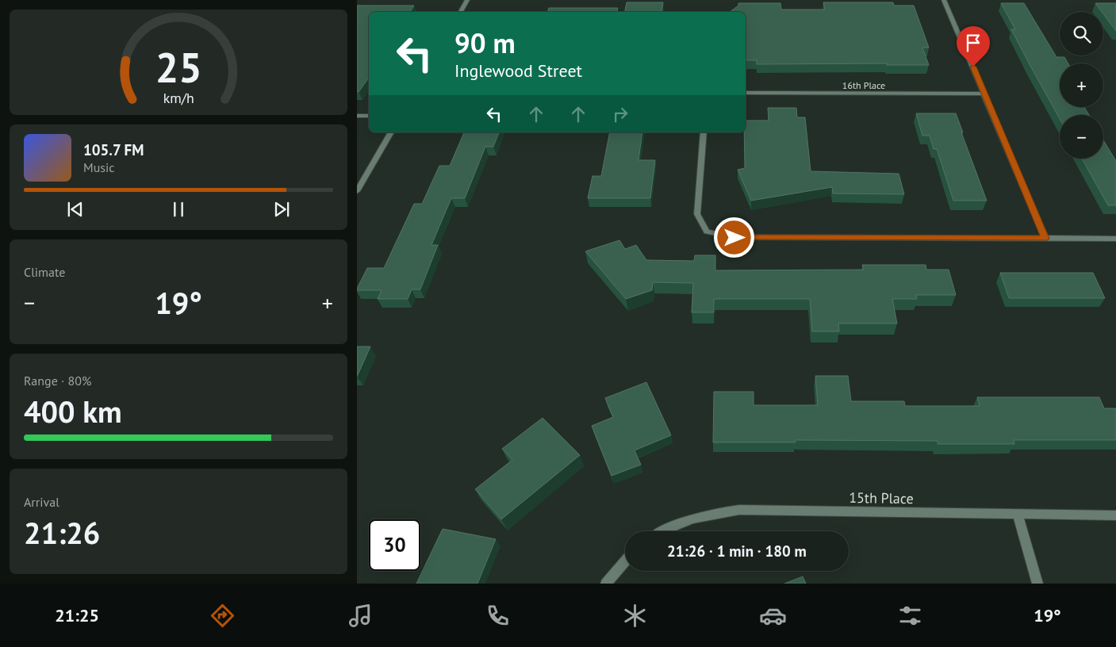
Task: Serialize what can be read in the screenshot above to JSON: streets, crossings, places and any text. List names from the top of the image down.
{
  "streets": {
    "street": ["16th Place", "15th Place"]
  },
  "page": {
    "map_buttons": ["+", "−"],
    "turn": ["90 m", "Inglewood Street"],
    "song": ["105.7 FM", "Music"],
    "tile": [
      "Climate",
      ["Range · 80%", "400 km"],
      ["Arrival", "21:26"]
    ],
    "heat": ["−", "19°", "+"],
    "limit": "30",
    "trip": "21:26 · 1 min · 180 m",
    "tabs": ["21:25", "19°"],
    "gauge": ["25", "km/h"]
  }
}
